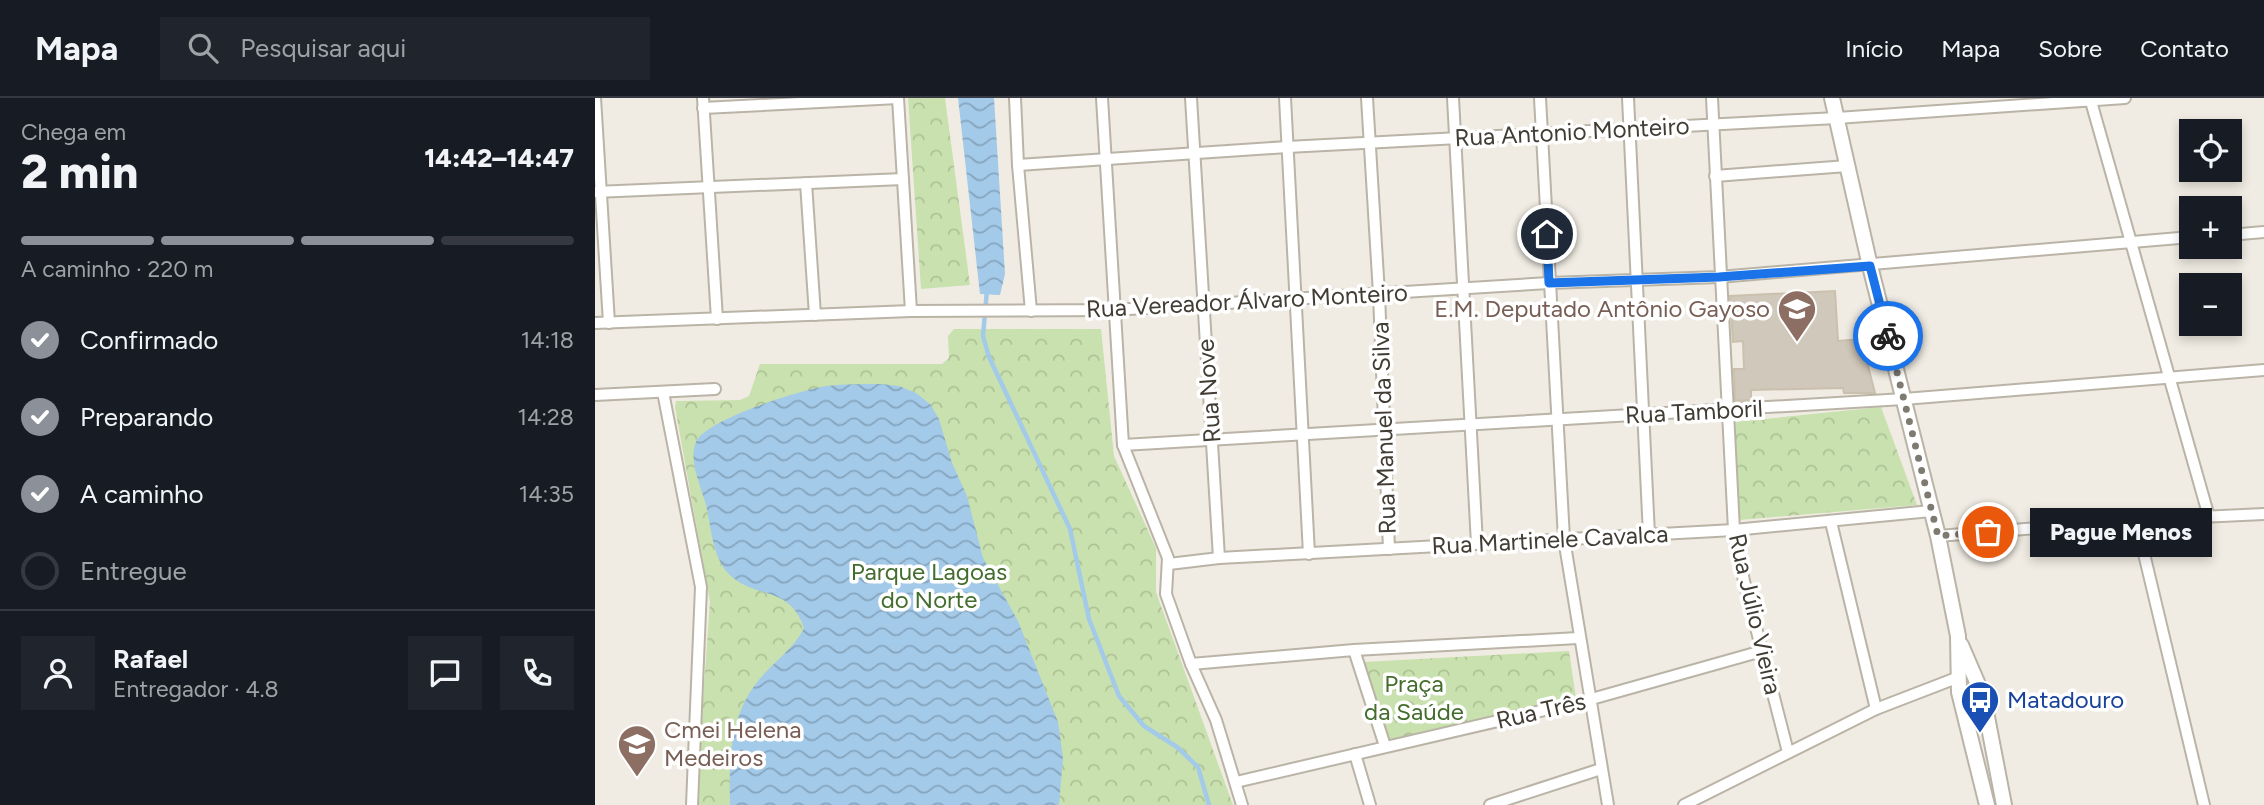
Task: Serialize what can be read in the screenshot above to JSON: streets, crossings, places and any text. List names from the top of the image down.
{
  "streets": {
    "street": [
      "Rua Antonio Monteiro",
      "Rua Vereador Álvaro Monteiro",
      "Rua Nove",
      "Rua Tamboril",
      "Rua Manuel da Silva",
      "Rua Martinele Cavalca",
      "Rua Júlio Vieira",
      "Rua Três"
    ]
  },
  "crossings": [
    ["Rua Antonio Monteiro", "Rua Nove"],
    ["Rua Antonio Monteiro", "Rua Manuel da Silva"],
    ["Rua Antonio Monteiro", "Rua Júlio Vieira"],
    ["Rua Vereador Álvaro Monteiro", "Rua Nove"],
    ["Rua Vereador Álvaro Monteiro", "Rua Manuel da Silva"],
    ["Rua Vereador Álvaro Monteiro", "Rua Júlio Vieira"],
    ["Rua Nove", "Rua Tamboril"],
    ["Rua Nove", "Rua Martinele Cavalca"],
    ["Rua Tamboril", "Rua Manuel da Silva"],
    ["Rua Tamboril", "Rua Júlio Vieira"],
    ["Rua Manuel da Silva", "Rua Martinele Cavalca"],
    ["Rua Martinele Cavalca", "Rua Júlio Vieira"],
    ["Rua Júlio Vieira", "Rua Três"]
  ],
  "parks": ["Parque Lagoas do Norte", "Praça da Saúde"],
  "places": {
    "school or university": ["E.M. Deputado Antônio Gayoso", "Cmei Helena Medeiros"],
    "other": ["Pague Menos"],
    "bus stop": ["Matadouro"]
  },
  "page": {
    "header": "Mapa",
    "search": "Pesquisar aqui",
    "nav": [
      "Início",
      "Mapa",
      "Sobre",
      "Contato"
    ],
    "heading": ["2 min", "Chega em", "14:42–14:47"],
    "panel": ["Rafael", "Entregador · 4.8"],
    "map_buttons": ["+", "−"],
    "bar": "A caminho · 220 m",
    "list": [
      ["Confirmado", "14:18"],
      ["Preparando", "14:28"],
      ["A caminho", "14:35"],
      "Entregue"
    ],
    "bubble": "Pague Menos"
  }
}
